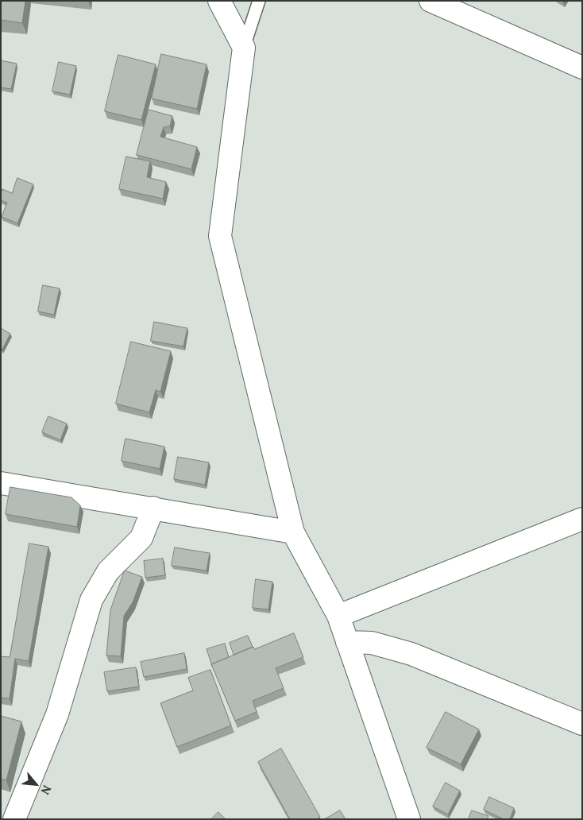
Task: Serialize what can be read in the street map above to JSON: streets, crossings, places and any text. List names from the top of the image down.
{
  "north": "bottom right"
}
